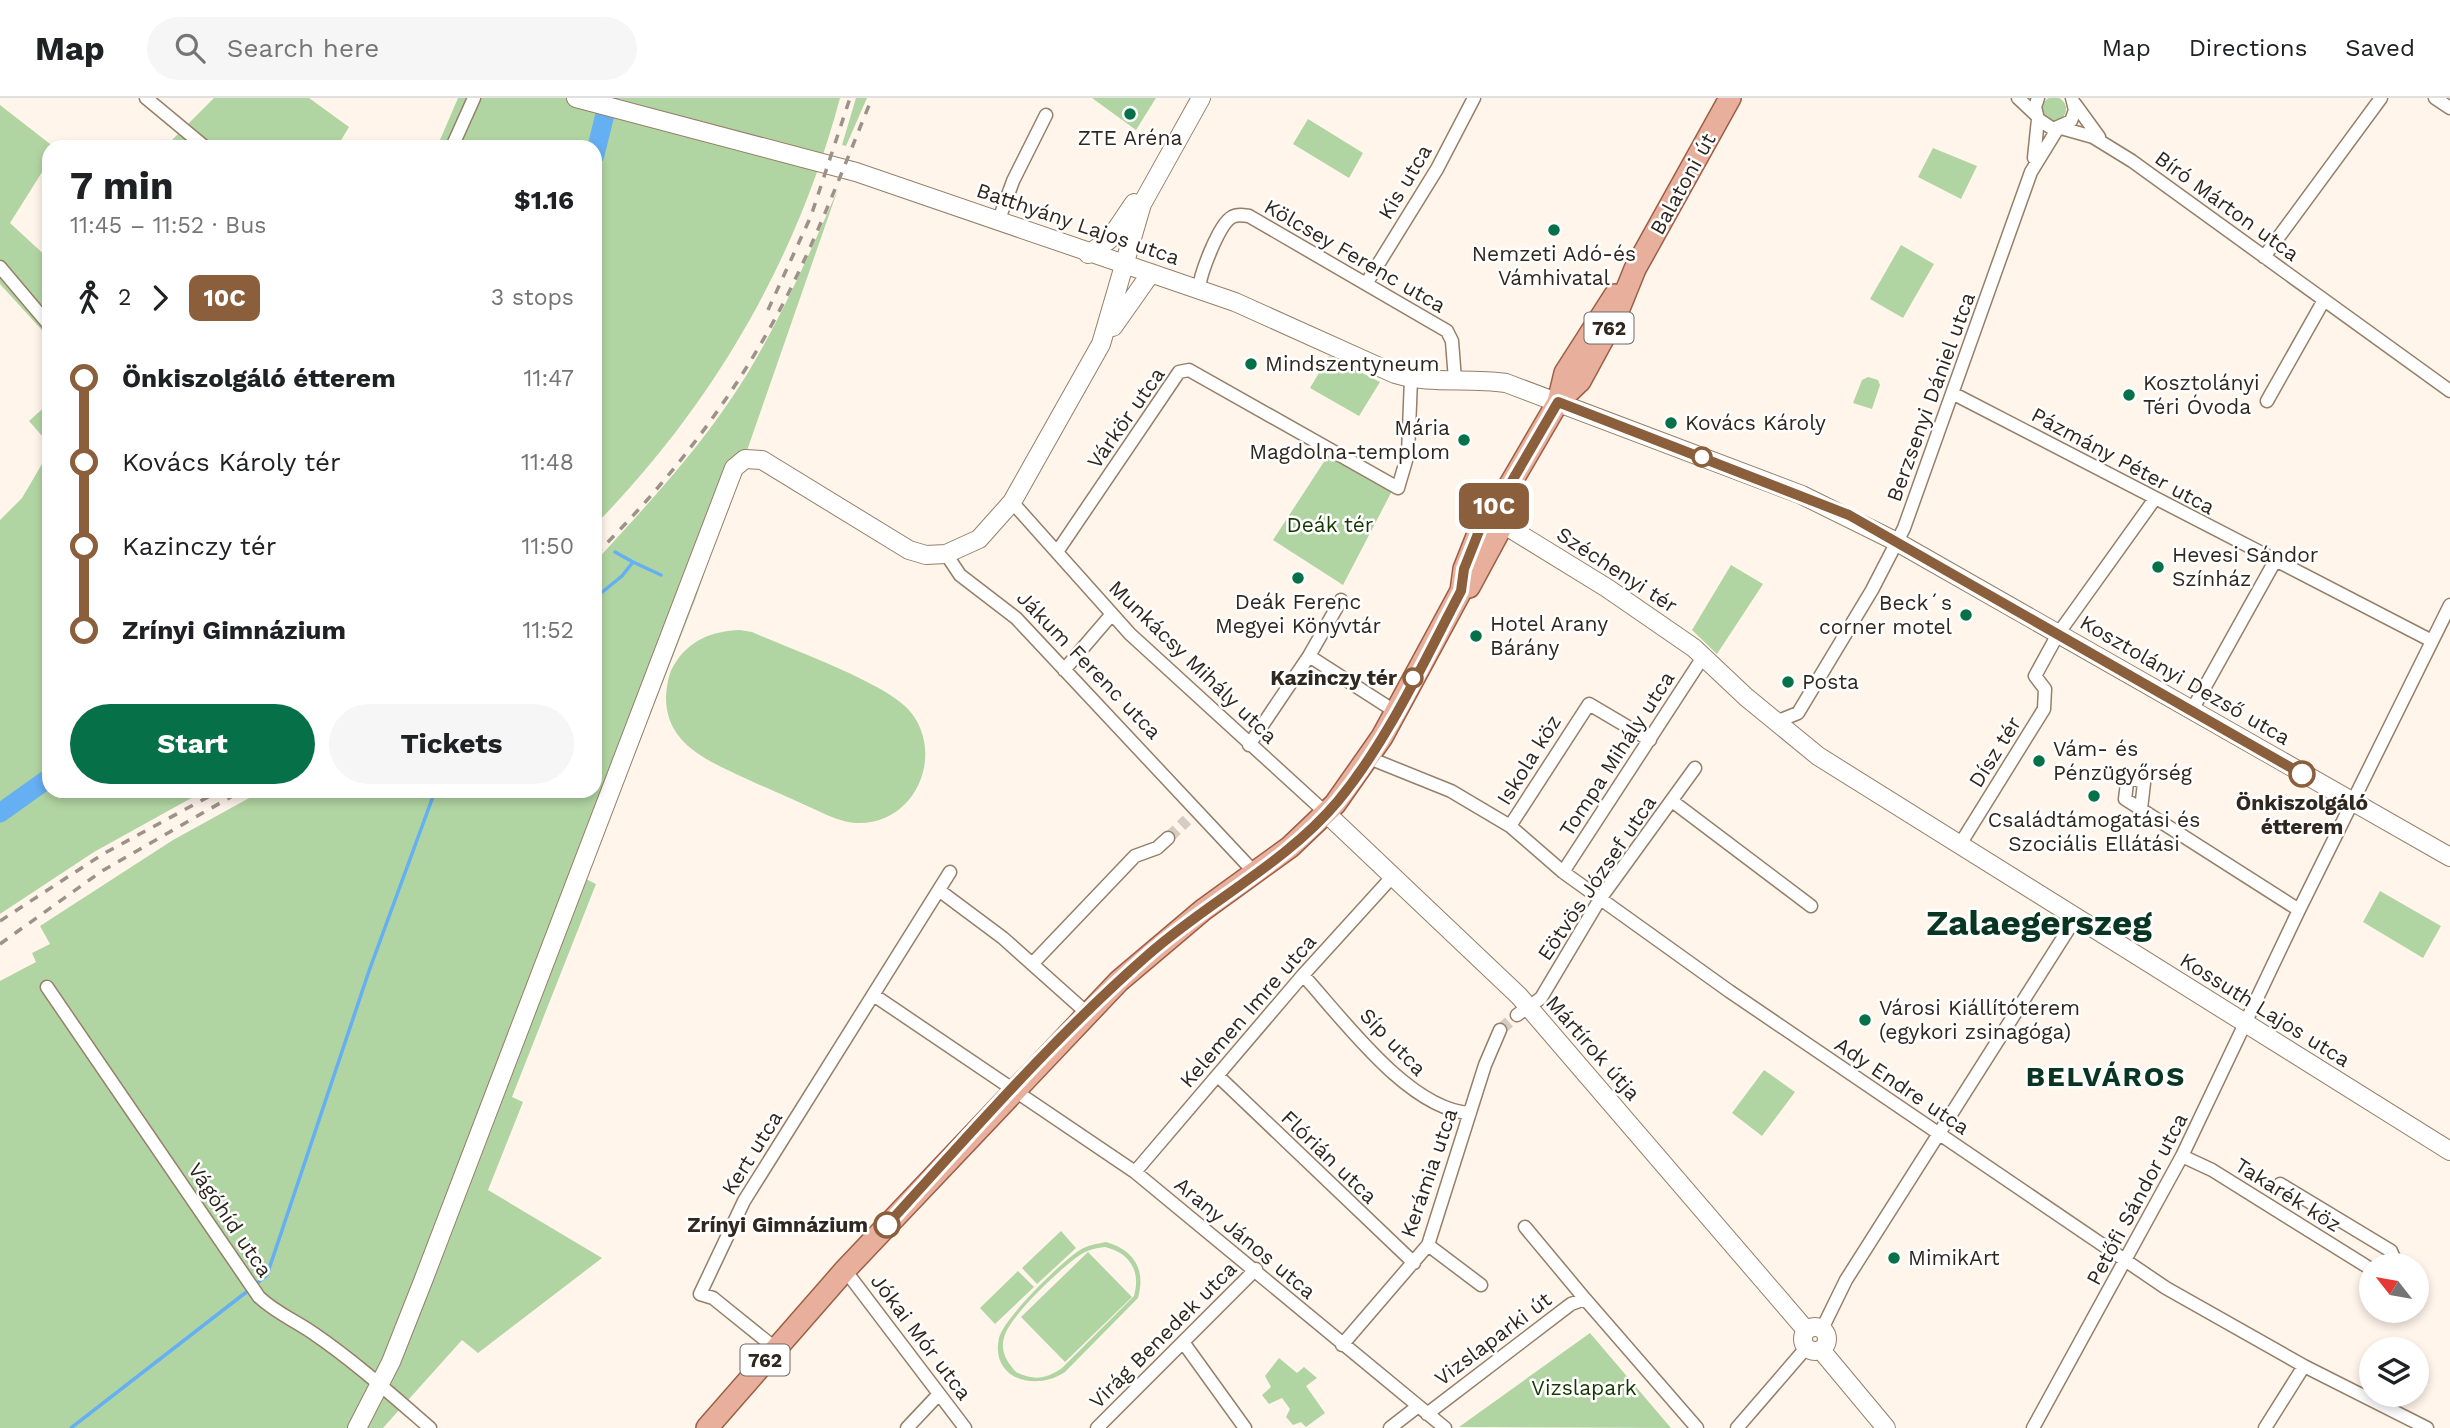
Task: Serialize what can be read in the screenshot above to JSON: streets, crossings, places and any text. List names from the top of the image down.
{
  "streets": {
    "main road": ["Balatoni út", "762"],
    "street": [
      "Kis utca",
      "Bíró Márton utca",
      "Batthyány Lajos utca",
      "Kölcsey Ferenc utca",
      "Berzsenyi Dániel utca",
      "Várkör utca",
      "Pázmány Péter utca",
      "Széchenyi tér",
      "Munkácsy Mihály utca",
      "Jákum Ferenc utca",
      "Kosztolányi Dezső utca",
      "Dísz tér",
      "Tompa Mihály utca",
      "Iskola köz",
      "Eötvös József utca",
      "Kossuth Lajos utca",
      "Kelemen Imre utca",
      "Síp utca",
      "Mártírok útja",
      "Ady Endre utca",
      "Kert utca",
      "Flórián utca",
      "Kerámia utca",
      "Takarék köz",
      "Petőfi Sándor utca",
      "Vágóhíd utca",
      "Arany János utca",
      "Virág Benedek utca",
      "Jókai Mór utca",
      "Vizslaparki út"
    ]
  },
  "crossings": [
    ["Kis utca", "Kölcsey Ferenc utca"],
    ["Balatoni út", "Batthyány Lajos utca"],
    ["Balatoni út", "762"],
    ["Bíró Márton utca", "Berzsenyi Dániel utca"],
    ["Batthyány Lajos utca", "Kölcsey Ferenc utca"],
    ["Batthyány Lajos utca", "762"],
    ["Batthyány Lajos utca", "Várkör utca"],
    ["Batthyány Lajos utca", "Kosztolányi Dezső utca"],
    ["762", "Széchenyi tér"],
    ["762", "Munkácsy Mihály utca"],
    ["762", "Jákum Ferenc utca"],
    ["762", "Mártírok útja"],
    ["762", "Ady Endre utca"],
    ["762", "Kert utca"],
    ["762", "Arany János utca"],
    ["762", "Jókai Mór utca"],
    ["Berzsenyi Dániel utca", "Pázmány Péter utca"],
    ["Berzsenyi Dániel utca", "Széchenyi tér"],
    ["Berzsenyi Dániel utca", "Kosztolányi Dezső utca"],
    ["Berzsenyi Dániel utca", "Kossuth Lajos utca"],
    ["Várkör utca", "Munkácsy Mihály utca"],
    ["Pázmány Péter utca", "Petőfi Sándor utca"],
    ["Széchenyi tér", "Tompa Mihály utca"],
    ["Széchenyi tér", "Kossuth Lajos utca"],
    ["Munkácsy Mihály utca", "Mártírok útja"],
    ["Kosztolányi Dezső utca", "Dísz tér"],
    ["Kosztolányi Dezső utca", "Petőfi Sándor utca"],
    ["Dísz tér", "Kossuth Lajos utca"],
    ["Tompa Mihály utca", "Iskola köz"],
    ["Tompa Mihály utca", "Ady Endre utca"],
    ["Iskola köz", "Ady Endre utca"],
    ["Eötvös József utca", "Mártírok útja"],
    ["Eötvös József utca", "Ady Endre utca"],
    ["Kossuth Lajos utca", "Petőfi Sándor utca"],
    ["Kelemen Imre utca", "Síp utca"],
    ["Kelemen Imre utca", "Mártírok útja"],
    ["Kelemen Imre utca", "Flórián utca"],
    ["Kelemen Imre utca", "Arany János utca"],
    ["Síp utca", "Kerámia utca"],
    ["Ady Endre utca", "Petőfi Sándor utca"],
    ["Flórián utca", "Kerámia utca"],
    ["Kerámia utca", "Arany János utca"],
    ["Takarék köz", "Petőfi Sándor utca"],
    ["Arany János utca", "Virág Benedek utca"],
    ["Arany János utca", "Vizslaparki út"]
  ],
  "districts": ["Zalaegerszeg", "BELVÁROS"],
  "parks": ["Deák tér", "Vizslapark"],
  "places": [
    "ZTE Aréna",
    "Nemzeti Adó-és Vámhivatal",
    "Mindszentyneum",
    "Kosztolányi Téri Óvoda",
    "Kovács Károly",
    "Mária Magdolna-templom",
    "Hevesi Sándor Színház",
    "Deák Ferenc Megyei Könyvtár",
    "Beck´s corner motel",
    "Hotel Arany Bárány",
    "Kazinczy tér",
    "Posta",
    "Vám- és Pénzügyőrség",
    "Önkiszolgáló étterem",
    "Családtámogatási és Szociális Ellátási",
    "Városi Kiállítóterem (egykori zsinagóga)",
    "Zrínyi Gimnázium",
    "MimikArt"
  ],
  "lines": ["bus line 10C"],
  "north": "top left",
  "page": {
    "header": "Map",
    "search": "Search here",
    "nav": ["Map", "Directions", "Saved"],
    "on_map": "10C",
    "heading": ["7 min", "11:45 – 11:52 · Bus", "$1.16"],
    "legs": ["2", "10C", "3 stops"],
    "list": [
      {
        "name": "Önkiszolgáló étterem",
        "value": "11:47"
      },
      {
        "name": "Kovács Károly tér",
        "value": "11:48"
      },
      {
        "name": "Kazinczy tér",
        "value": "11:50"
      },
      {
        "name": "Zrínyi Gimnázium",
        "value": "11:52"
      }
    ],
    "buttons": ["Start", "Tickets"]
  }
}
